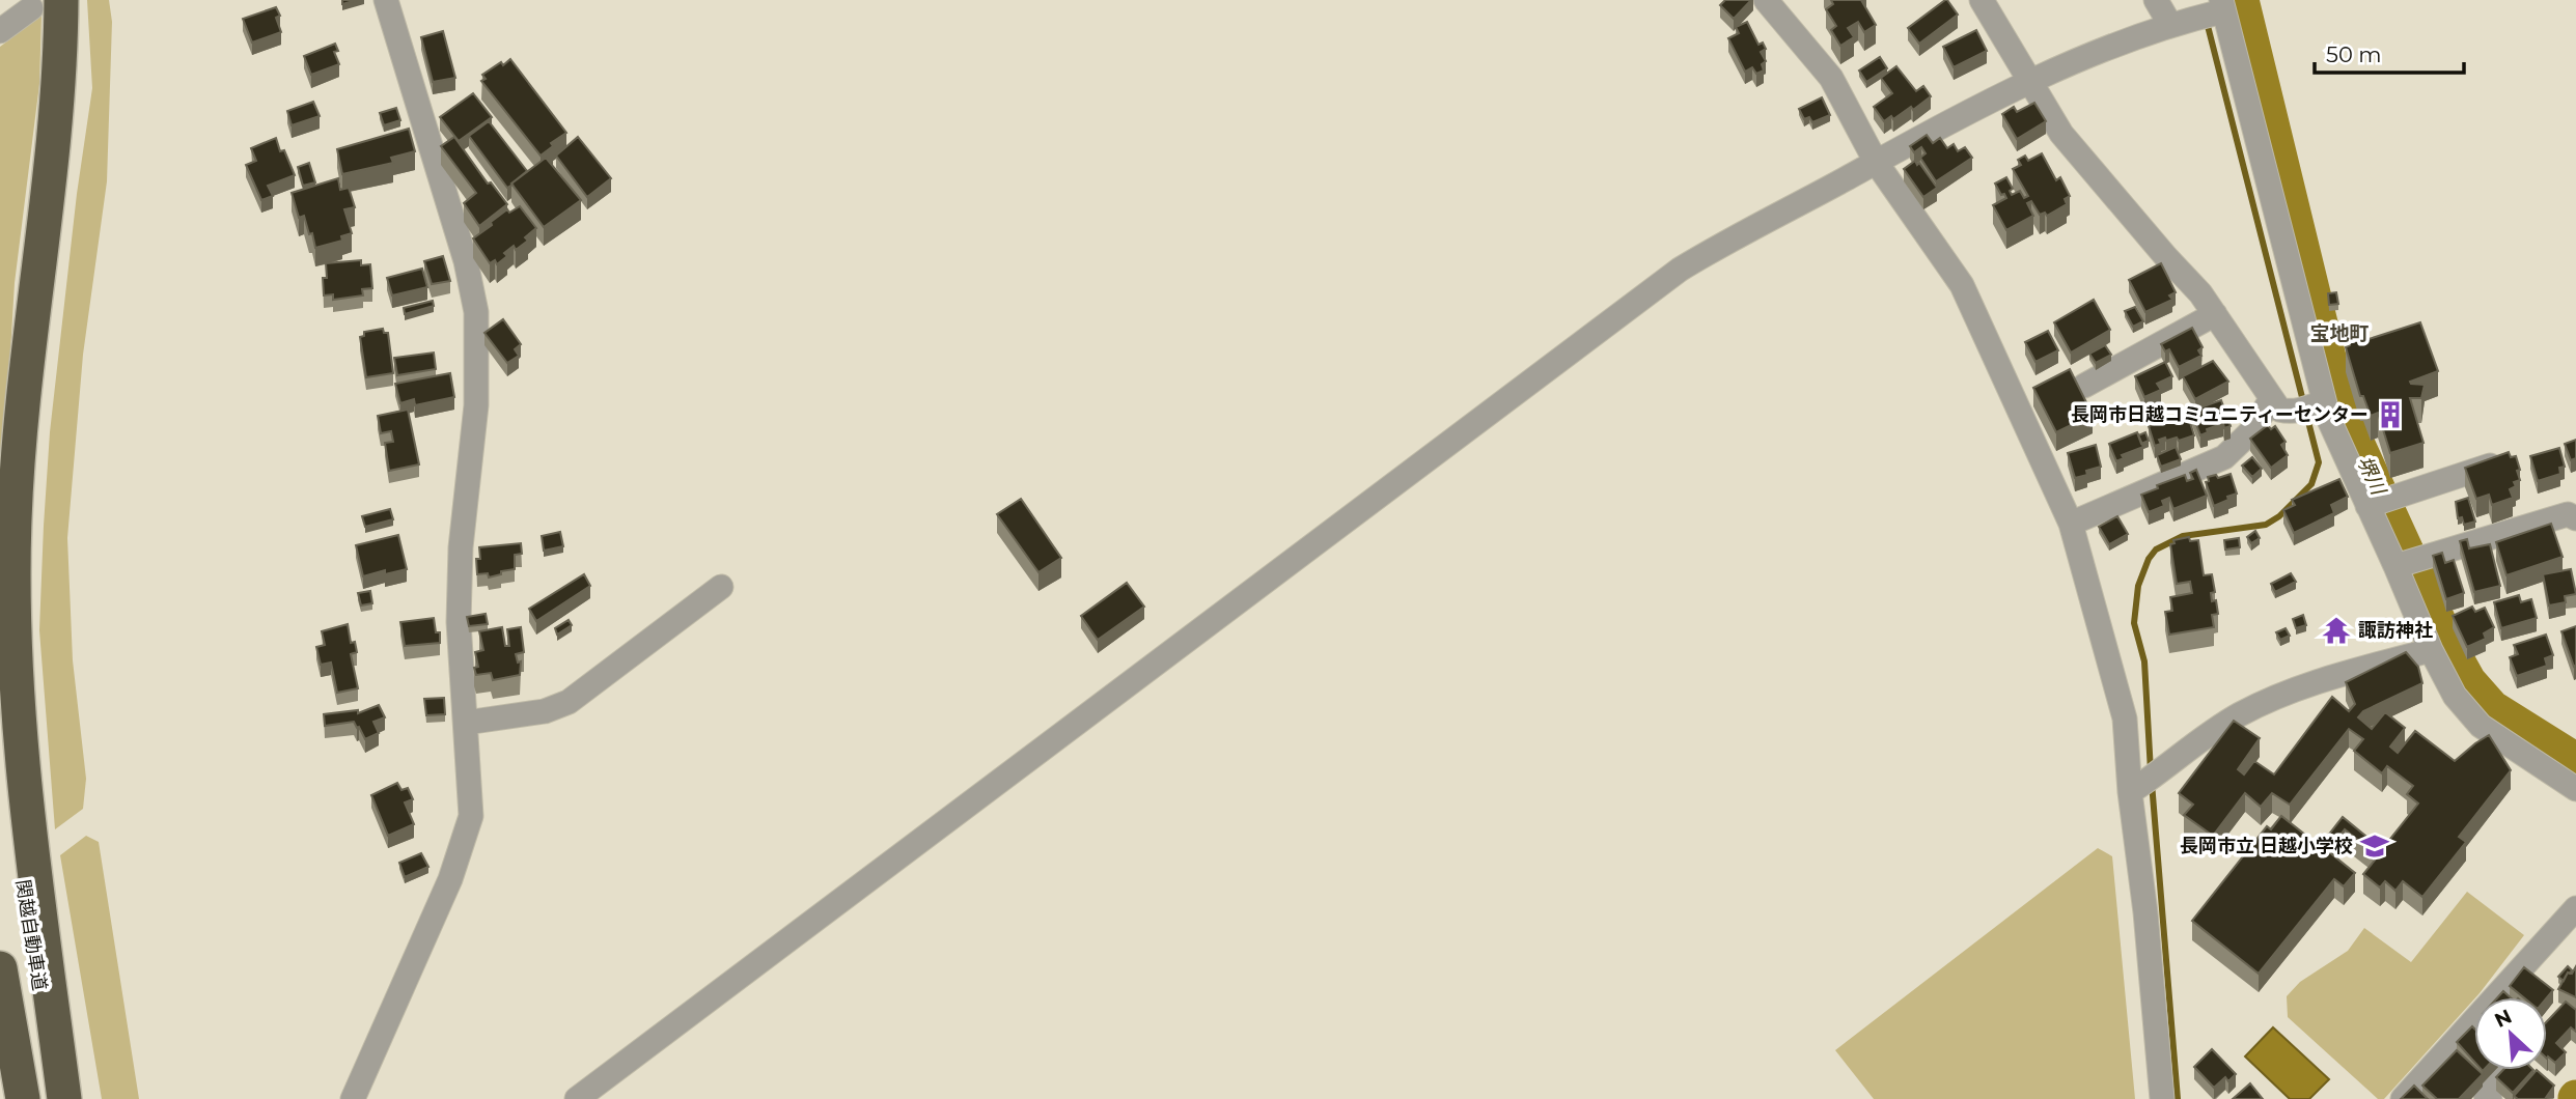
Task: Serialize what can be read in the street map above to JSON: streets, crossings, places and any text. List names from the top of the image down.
{
  "streets": {
    "highway": ["関越自動車道"]
  },
  "districts": ["宝地町"],
  "water": ["堺川"],
  "places": {
    "building": ["長岡市日越コミュニティーセンター"],
    "temple": ["諏訪神社"],
    "school or university": ["長岡市立 日越小学校"]
  },
  "scale_bar": "50 m",
  "north": "top left"
}
